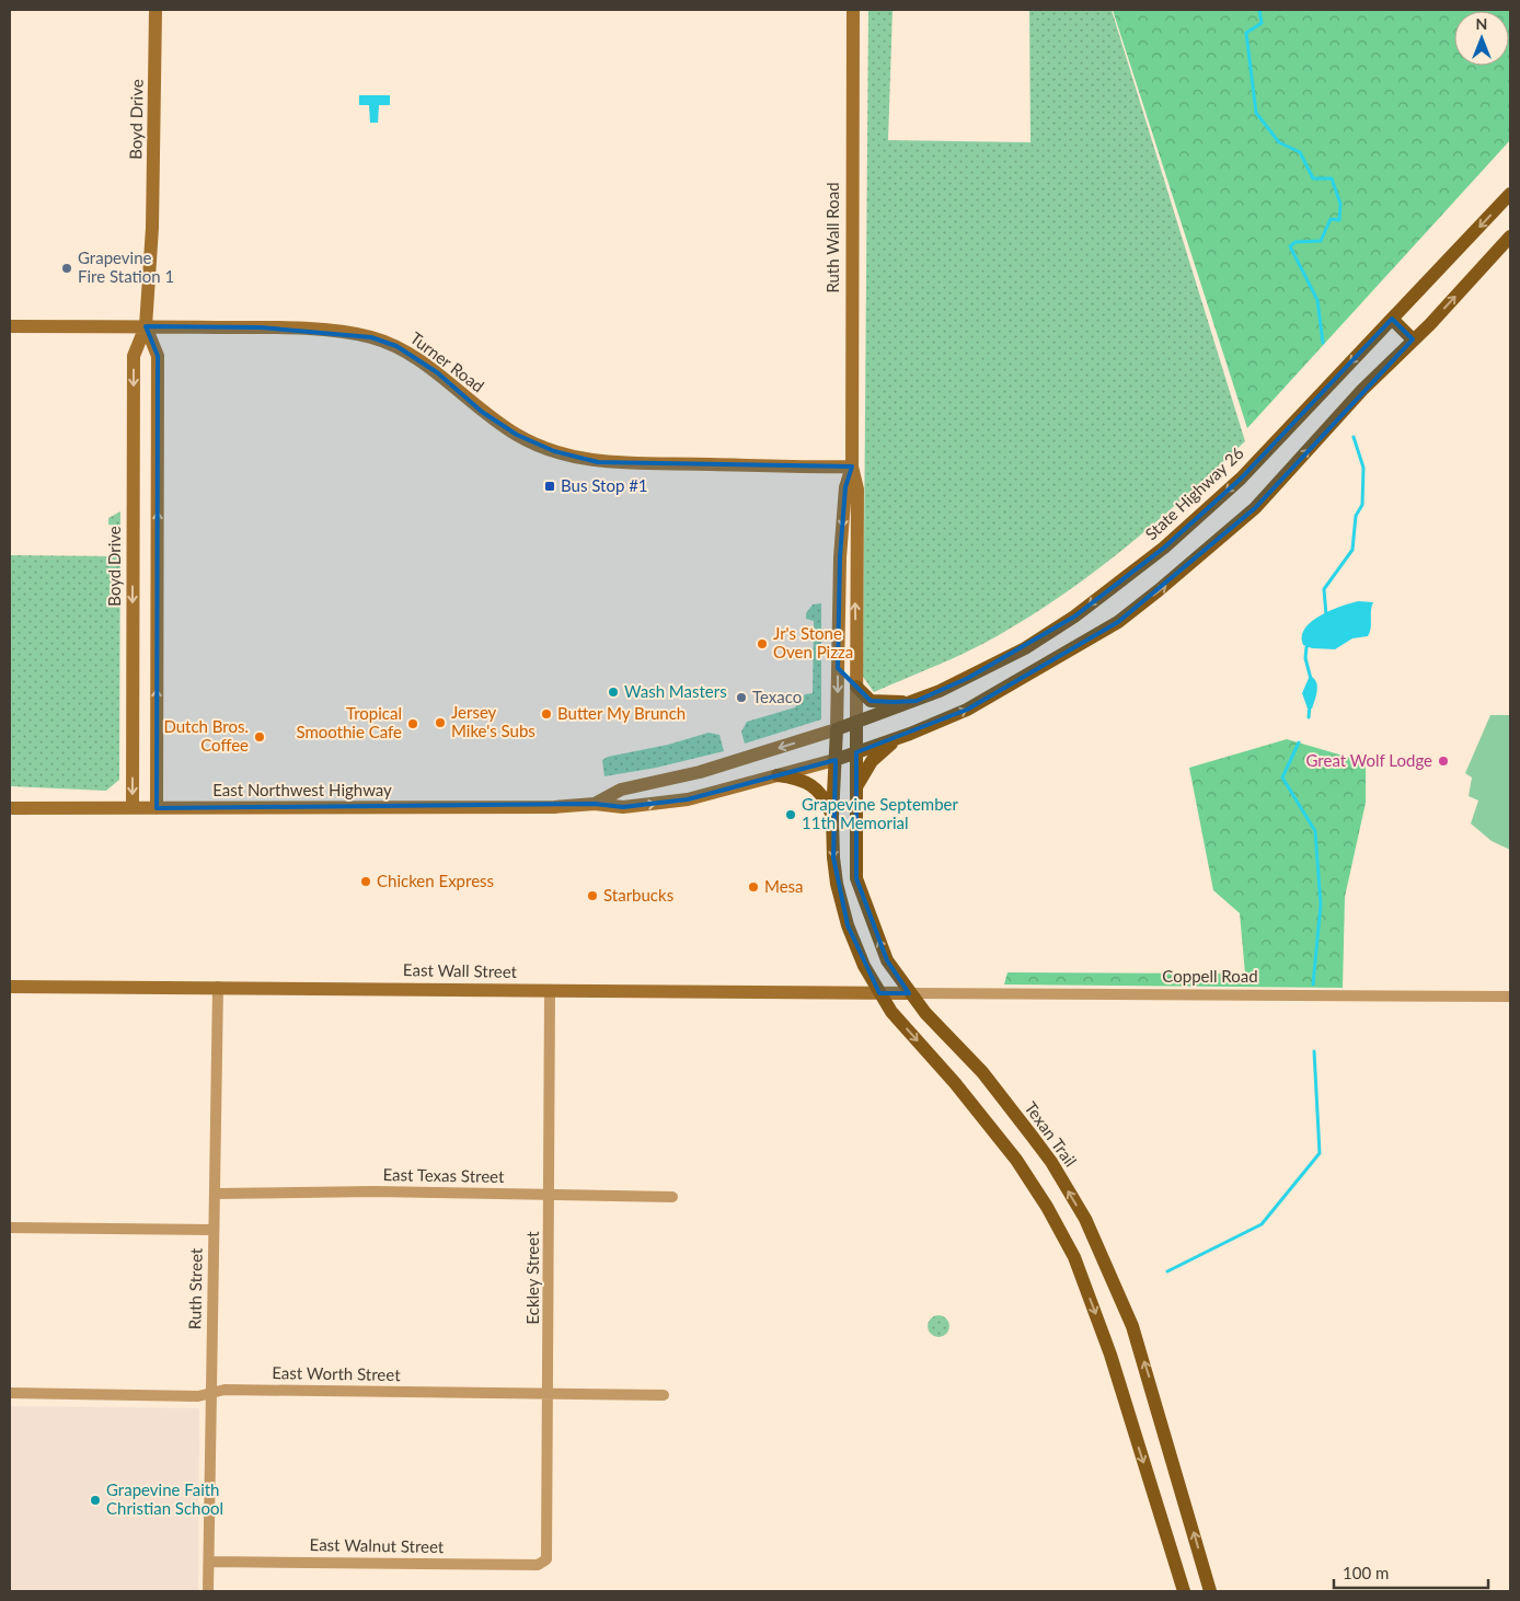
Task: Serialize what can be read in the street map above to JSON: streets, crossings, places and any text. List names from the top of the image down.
{
  "streets": {
    "main road": ["State Highway 26", "Texan Trail"],
    "street": [
      "Boyd Drive",
      "Ruth Wall Road",
      "Turner Road",
      "East Northwest Highway",
      "East Wall Street",
      "Coppell Road",
      "East Texas Street",
      "Eckley Street",
      "Ruth Street",
      "East Worth Street",
      "East Walnut Street"
    ]
  },
  "crossings": [
    ["Boyd Drive", "Turner Road"],
    ["Boyd Drive", "East Northwest Highway"],
    ["Ruth Wall Road", "Turner Road"],
    ["Ruth Wall Road", "State Highway 26"],
    ["Ruth Wall Road", "East Northwest Highway"],
    ["Ruth Wall Road", "Texan Trail"],
    ["State Highway 26", "East Northwest Highway"],
    ["State Highway 26", "Texan Trail"],
    ["East Wall Street", "Coppell Road"],
    ["East Wall Street", "Texan Trail"],
    ["East Wall Street", "Eckley Street"],
    ["East Wall Street", "Ruth Street"],
    ["Coppell Road", "Texan Trail"],
    ["East Texas Street", "Eckley Street"],
    ["East Texas Street", "Ruth Street"],
    ["Eckley Street", "East Worth Street"],
    ["Eckley Street", "East Walnut Street"],
    ["Ruth Street", "East Worth Street"],
    ["Ruth Street", "East Walnut Street"]
  ],
  "places": {
    "other": [
      "Grapevine Fire Station 1",
      "Jr's Stone Oven Pizza",
      "Wash Masters",
      "Texaco",
      "Butter My Brunch",
      "Jersey Mike's Subs",
      "Tropical Smoothie Cafe",
      "Dutch Bros. Coffee",
      "Great Wolf Lodge",
      "Grapevine September 11th Memorial",
      "Chicken Express",
      "Mesa",
      "Starbucks",
      "Grapevine Faith Christian School"
    ],
    "transit": ["Bus Stop #1"]
  },
  "scale_bar": "100 m",
  "north": "top"
}
